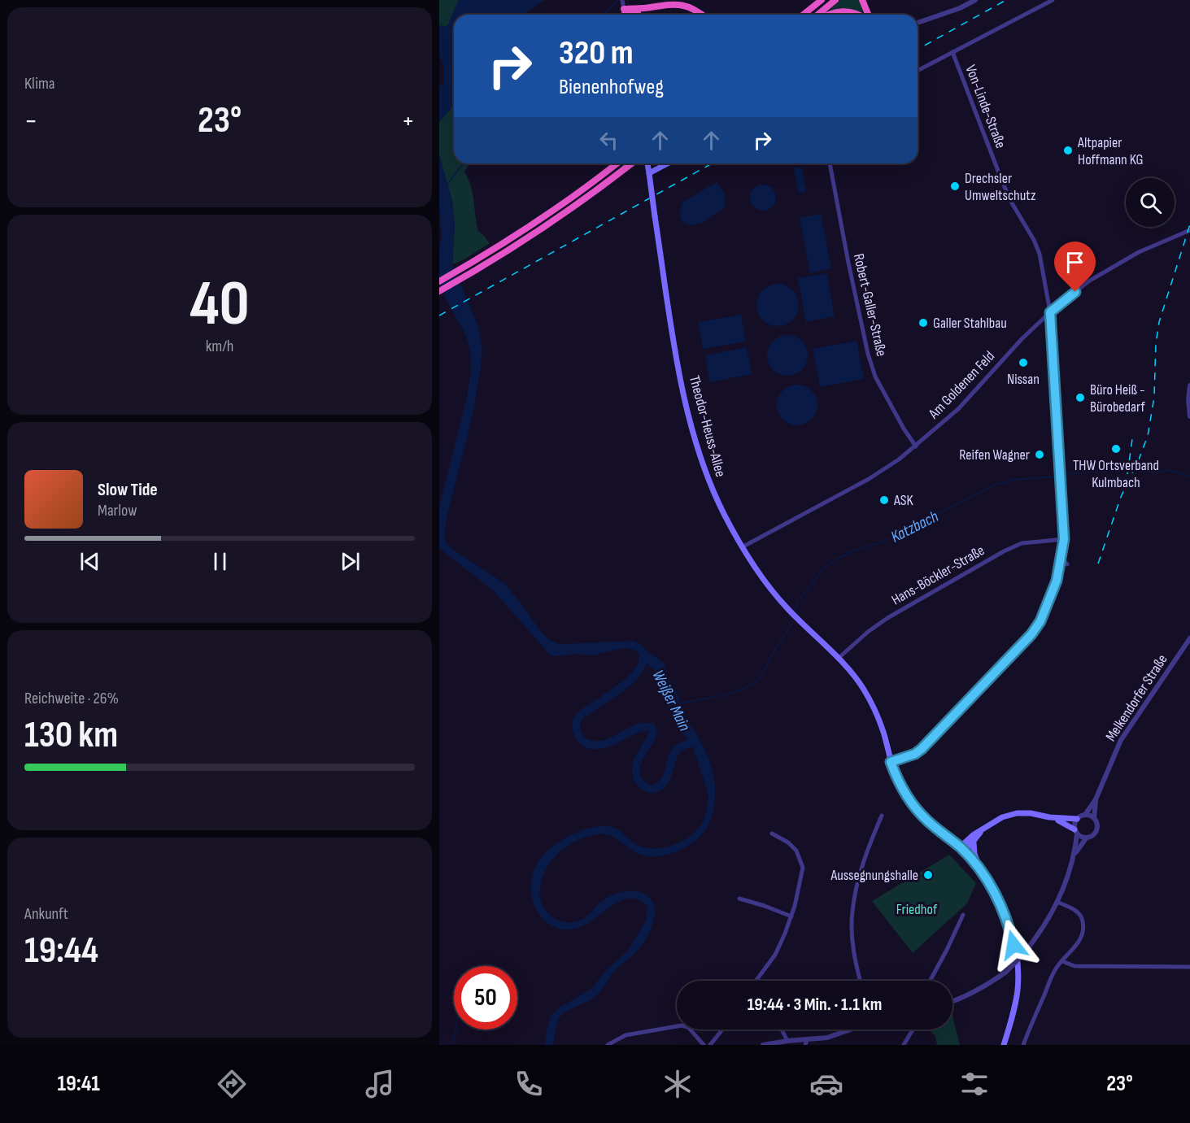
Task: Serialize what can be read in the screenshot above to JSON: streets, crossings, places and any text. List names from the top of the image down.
{
  "streets": {
    "main road": ["Theodor-Heuss-Allee"],
    "street": [
      "Von-Linde-Straße",
      "Robert-Galler-Straße",
      "Am Goldenen Feld",
      "Hans-Böckler-Straße",
      "Melkendorfer Straße"
    ]
  },
  "crossings": [
    ["Von-Linde-Straße", "Am Goldenen Feld"],
    ["Von-Linde-Straße", "Theodor-Heuss-Allee"],
    ["Von-Linde-Straße", "Hans-Böckler-Straße"],
    ["Robert-Galler-Straße", "Am Goldenen Feld"],
    ["Am Goldenen Feld", "Theodor-Heuss-Allee"],
    ["Theodor-Heuss-Allee", "Hans-Böckler-Straße"]
  ],
  "water": ["Katzbach", "Weißer Main"],
  "parks": ["Friedhof"],
  "places": [
    "Altpapier Hoffmann KG",
    "Drechsler Umweltschutz",
    "Galler Stahlbau",
    "Nissan",
    "Büro Heiß - Bürobedarf",
    "THW Ortsverband Kulmbach",
    "Reifen Wagner",
    "ASK",
    "Aussegnungshalle"
  ],
  "page": {
    "tile": [
      "Klima",
      ["40", "km/h"],
      ["Reichweite · 26%", "130 km"],
      ["Ankunft", "19:44"]
    ],
    "turn": ["320 m", "Bienenhofweg"],
    "heat": ["−", "23°", "+"],
    "song": ["Slow Tide", "Marlow"],
    "limit": "50",
    "trip": "19:44 · 3 Min. · 1.1 km",
    "tabs": ["19:41", "23°"]
  }
}
